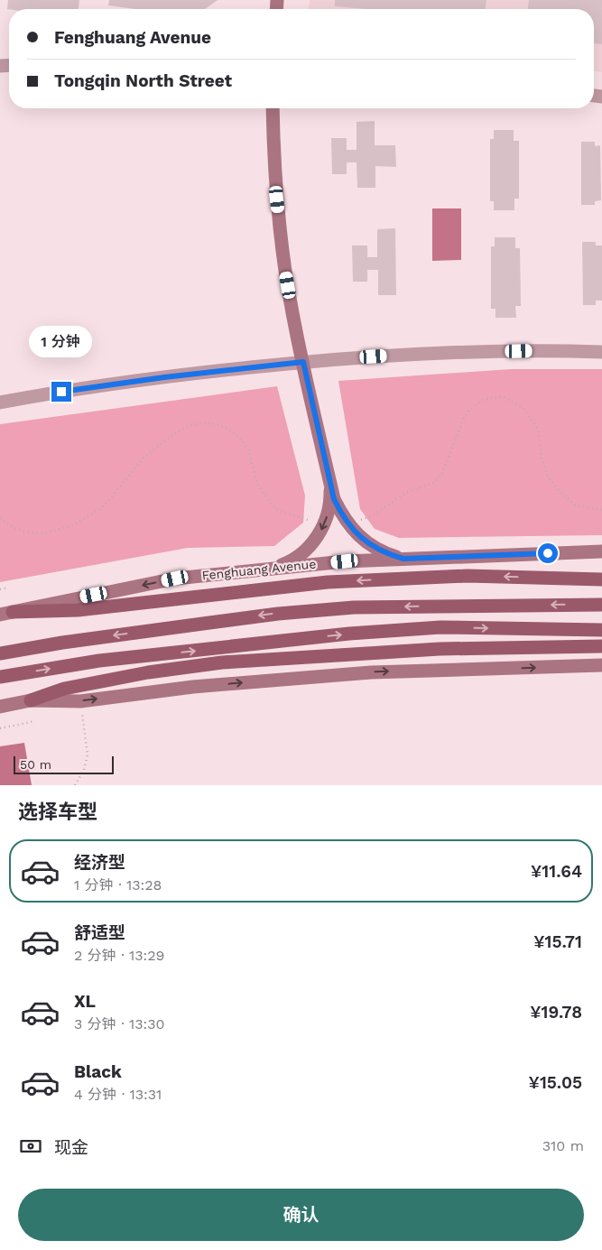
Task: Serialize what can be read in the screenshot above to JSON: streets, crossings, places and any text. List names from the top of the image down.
{
  "streets": {
    "main road": ["Fenghuang Avenue"]
  },
  "scale_bar": "50 m",
  "page": {
    "banner": ["Fenghuang Avenue", "Tongqin North Street"],
    "bubble": "1 分钟",
    "scale": "50 m",
    "heading": "选择车型",
    "list": [
      {
        "name": "经济型",
        "note": "1 分钟 · 13:28",
        "value": "¥11.64"
      },
      {
        "name": "舒适型",
        "note": "2 分钟 · 13:29",
        "value": "¥15.71"
      },
      {
        "name": "XL",
        "note": "3 分钟 · 13:30",
        "value": "¥19.78"
      },
      {
        "name": "Black",
        "note": "4 分钟 · 13:31",
        "value": "¥15.05"
      }
    ],
    "pay": ["现金", "310 m"],
    "buttons": "确认"
  }
}
